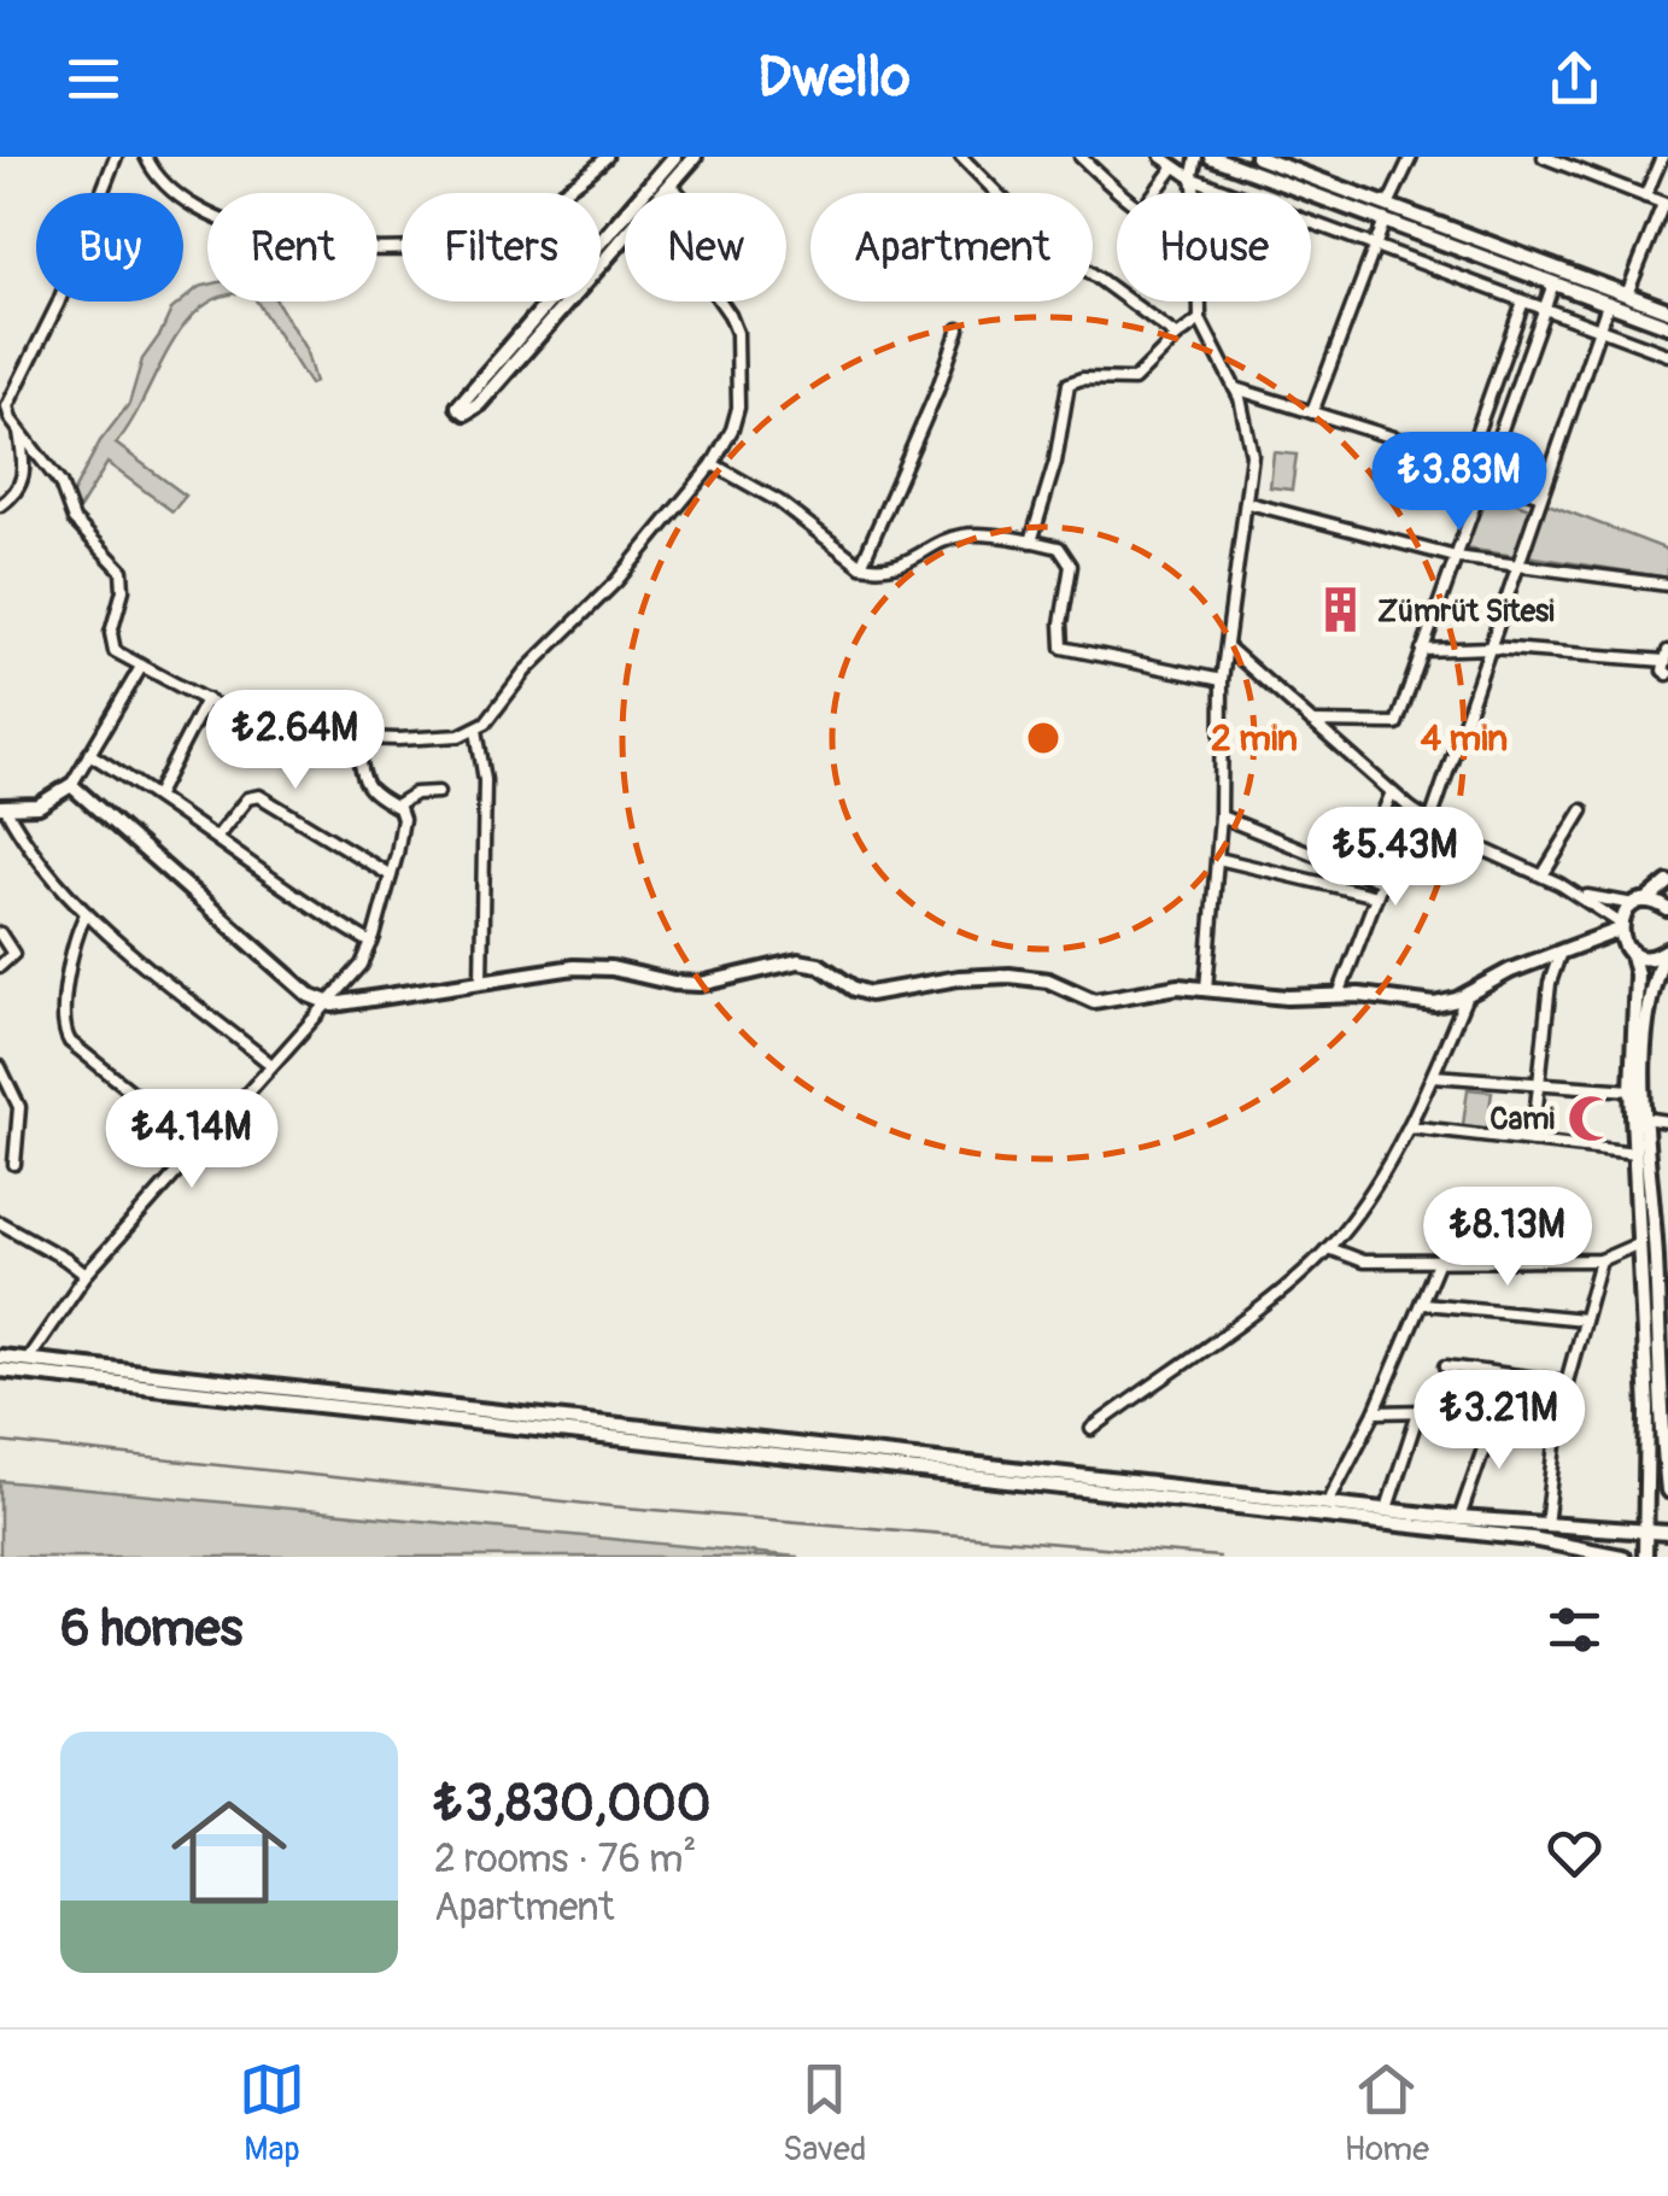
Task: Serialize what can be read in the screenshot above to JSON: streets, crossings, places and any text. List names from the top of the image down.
{
  "places": {
    "building": ["Zümrüt Sitesi"],
    "mosque": ["Cami"]
  },
  "page": {
    "header": "Dwello",
    "chip": [
      "Buy",
      "Rent",
      "Filters",
      "New",
      "Apartment",
      "House"
    ],
    "price": [
      "₺3.83M",
      "₺2.64M",
      "₺5.43M",
      "₺4.14M",
      "₺8.13M",
      "₺3.21M"
    ],
    "heading": "6 homes",
    "list": [
      {
        "name": "₺3,830,000",
        "note": "2 rooms · 76 m² · Apartment"
      }
    ],
    "tabs": ["Map", "Saved", "Home"]
  },
  "rings": ["2 min", "4 min"]
}
